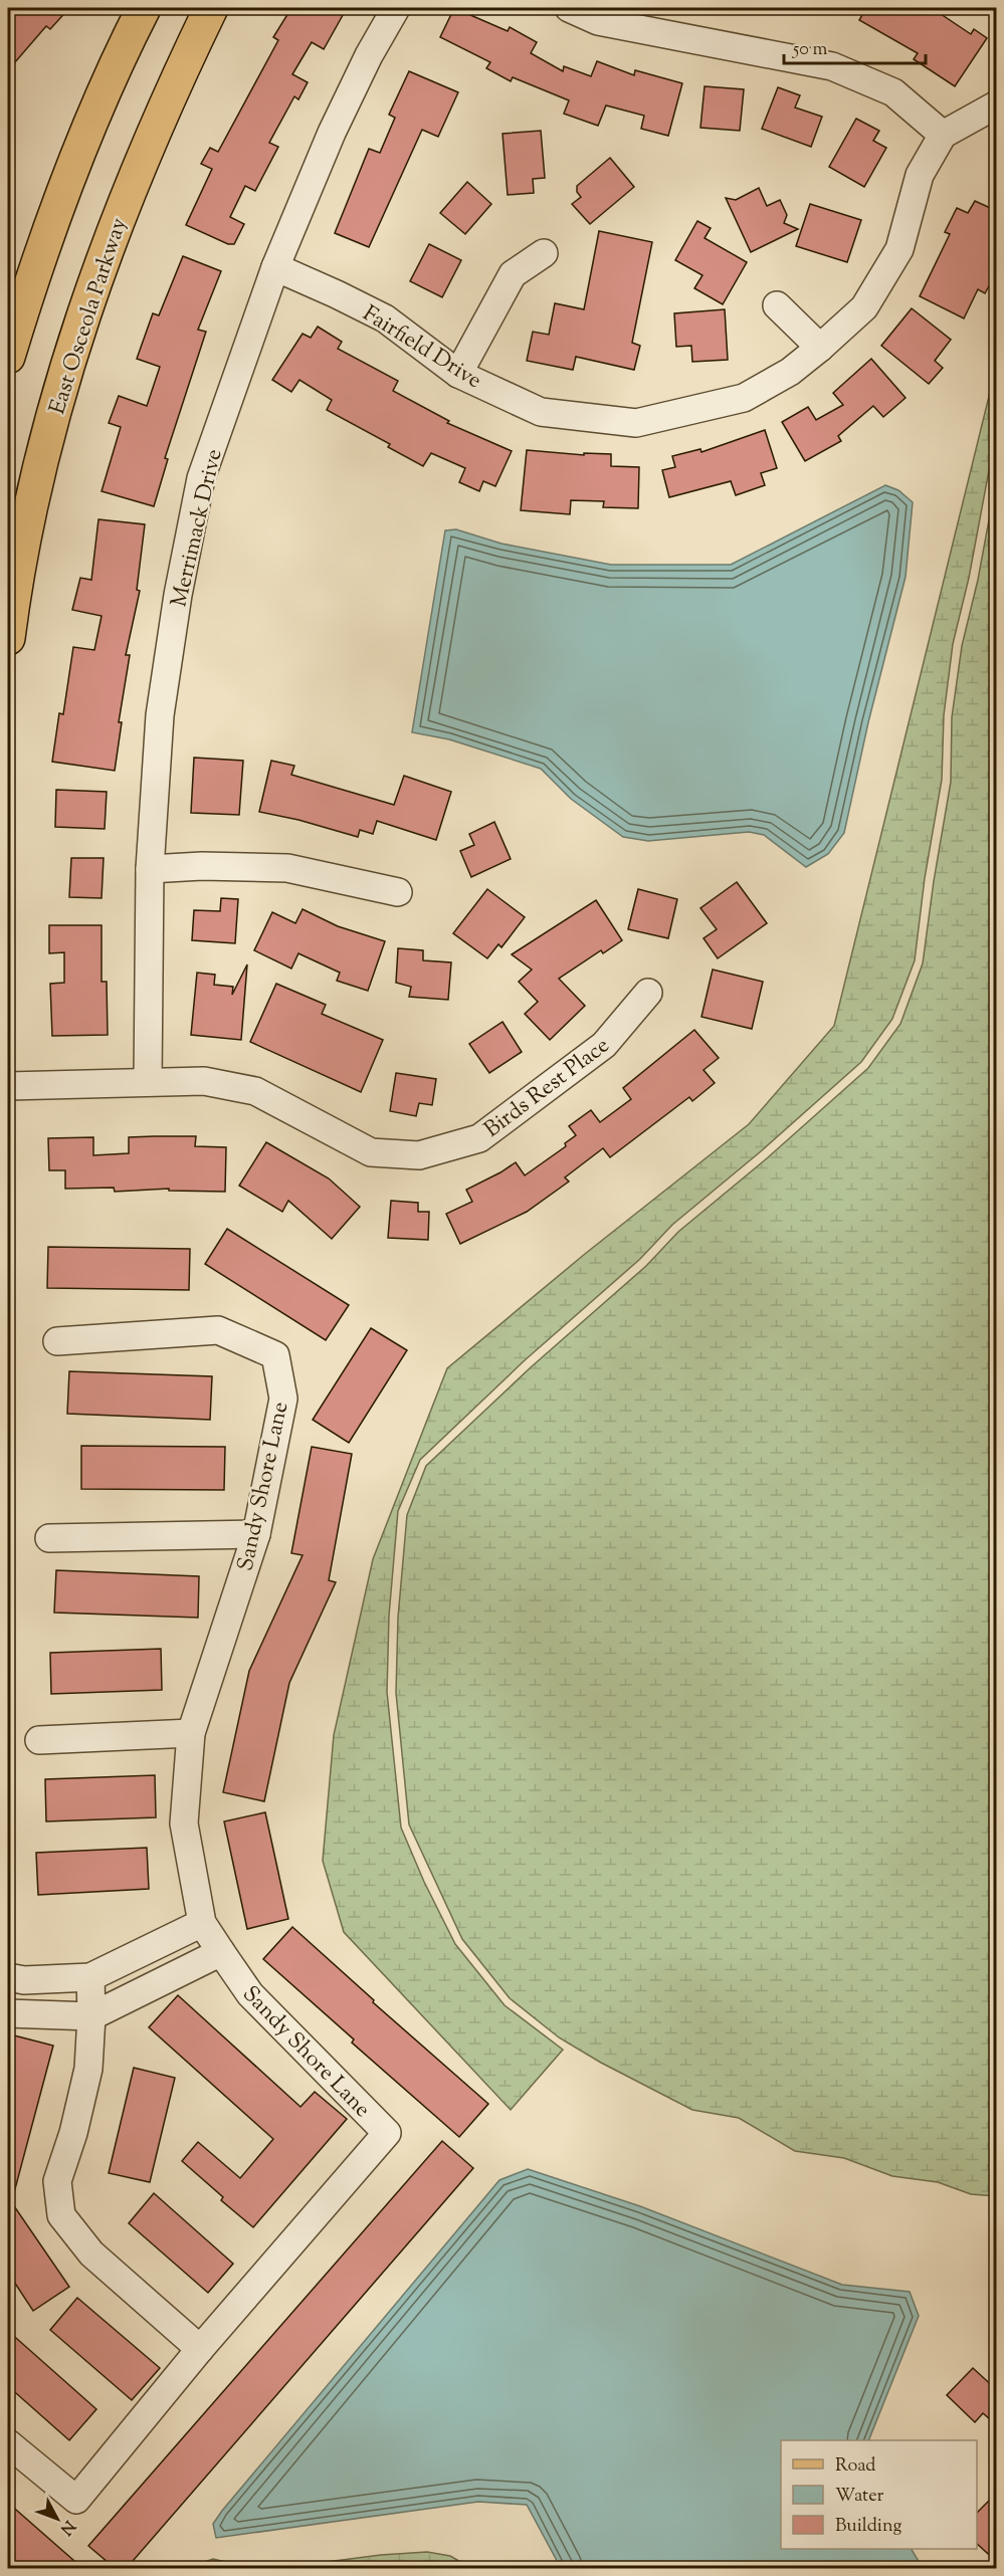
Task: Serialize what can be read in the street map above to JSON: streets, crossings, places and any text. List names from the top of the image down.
{
  "streets": {
    "main road": ["East Osceola Parkway"],
    "street": [
      "Fairfield Drive",
      "Merrimack Drive",
      "Birds Rest Place",
      "Sandy Shore Lane"
    ]
  },
  "crossings": [
    ["Fairfield Drive", "Merrimack Drive"],
    ["Merrimack Drive", "Birds Rest Place"]
  ],
  "legend": ["Road", "Water", "Building"],
  "scale_bar": "50 m",
  "north": "bottom right"
}
